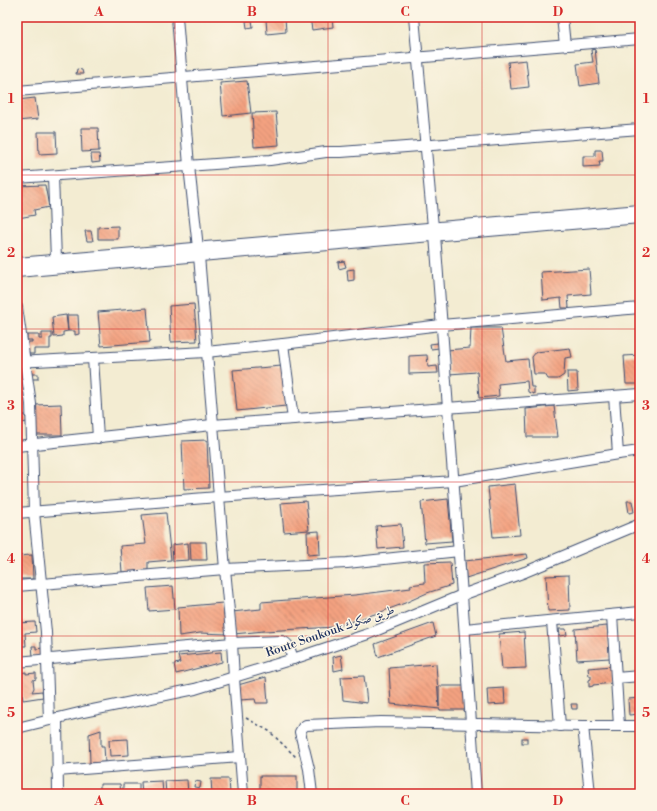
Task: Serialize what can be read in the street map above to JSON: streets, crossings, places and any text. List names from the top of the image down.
{
  "streets": {
    "street": ["Route Soukouk طريق صكوك"]
  },
  "grid": {
    "columns": [
      "A",
      "B",
      "C",
      "D"
    ],
    "rows": [
      "1",
      "2",
      "3",
      "4",
      "5"
    ]
  }
}
